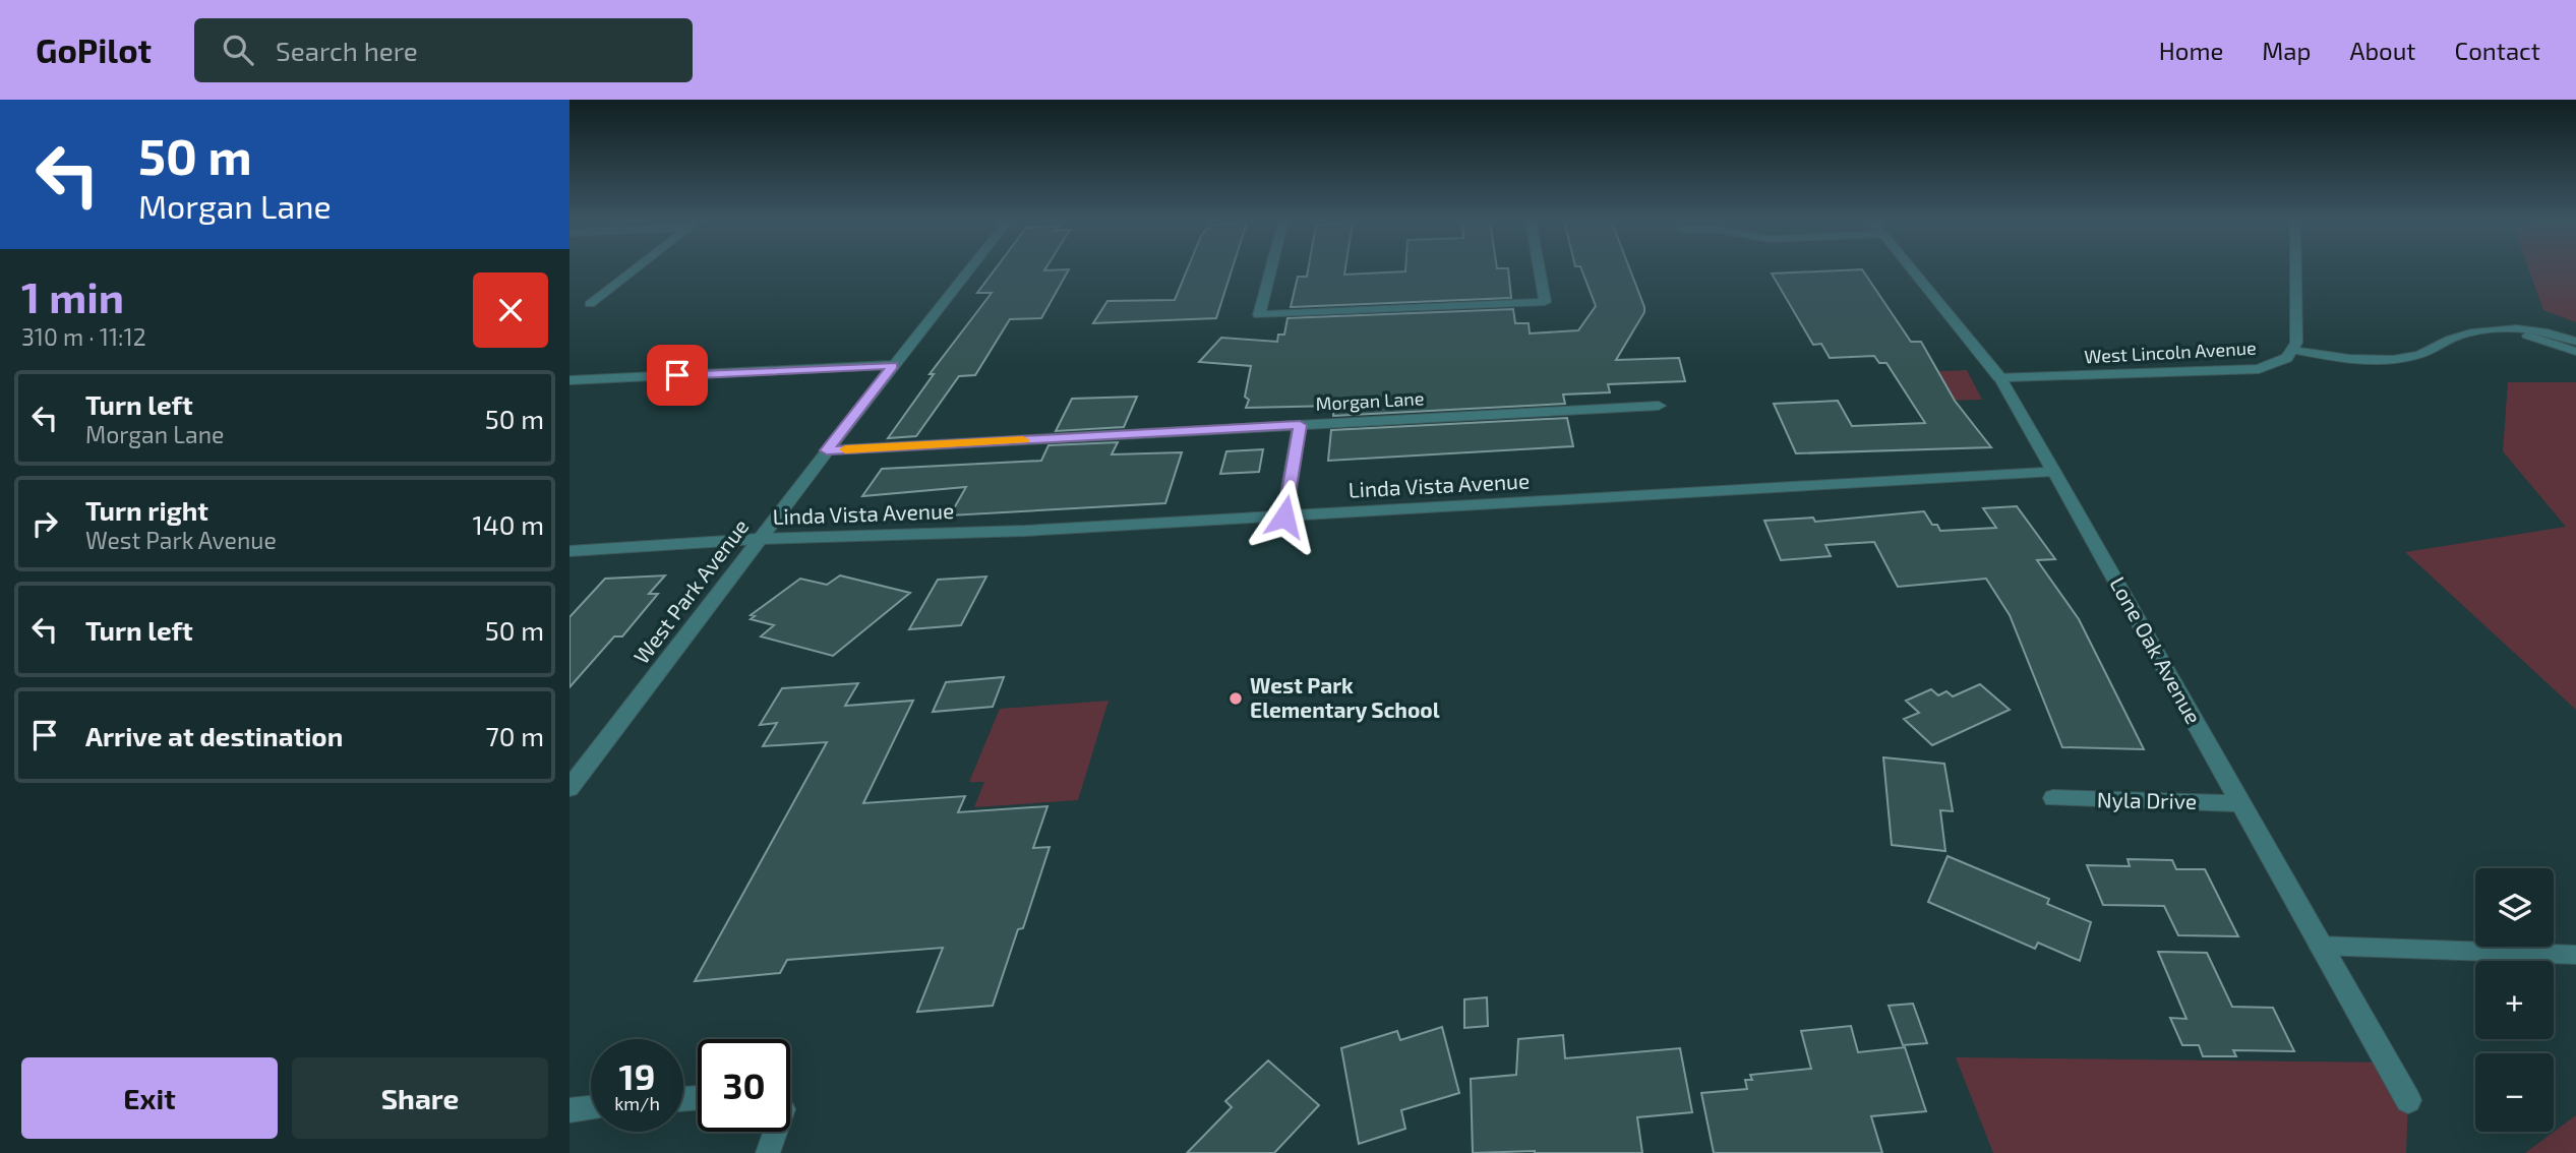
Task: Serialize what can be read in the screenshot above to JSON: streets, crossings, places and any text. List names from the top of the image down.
{
  "streets": {
    "street": [
      "West Lincoln Avenue",
      "Morgan Lane",
      "Linda Vista Avenue",
      "West Park Avenue",
      "Lone Oak Avenue",
      "Nyla Drive"
    ]
  },
  "crossings": [
    ["West Lincoln Avenue", "Lone Oak Avenue"],
    ["Morgan Lane", "West Park Avenue"],
    ["Linda Vista Avenue", "West Park Avenue"],
    ["Linda Vista Avenue", "Lone Oak Avenue"],
    ["Lone Oak Avenue", "Nyla Drive"]
  ],
  "places": ["West Park Elementary School"],
  "page": {
    "header": "GoPilot",
    "search": "Search here",
    "nav": [
      "Home",
      "Map",
      "About",
      "Contact"
    ],
    "turn": ["50 m", "Morgan Lane"],
    "heading": ["1 min", "310 m · 11:12"],
    "list": [
      {
        "name": "Turn left",
        "note": "Morgan Lane",
        "value": "50 m"
      },
      {
        "name": "Turn right",
        "note": "West Park Avenue",
        "value": "140 m"
      },
      {
        "name": "Turn left",
        "value": "50 m"
      },
      {
        "name": "Arrive at destination",
        "value": "70 m"
      }
    ],
    "map_buttons": ["+", "−"],
    "speed": "19 km/h",
    "limit": "30",
    "buttons": ["Exit", "Share"]
  }
}
